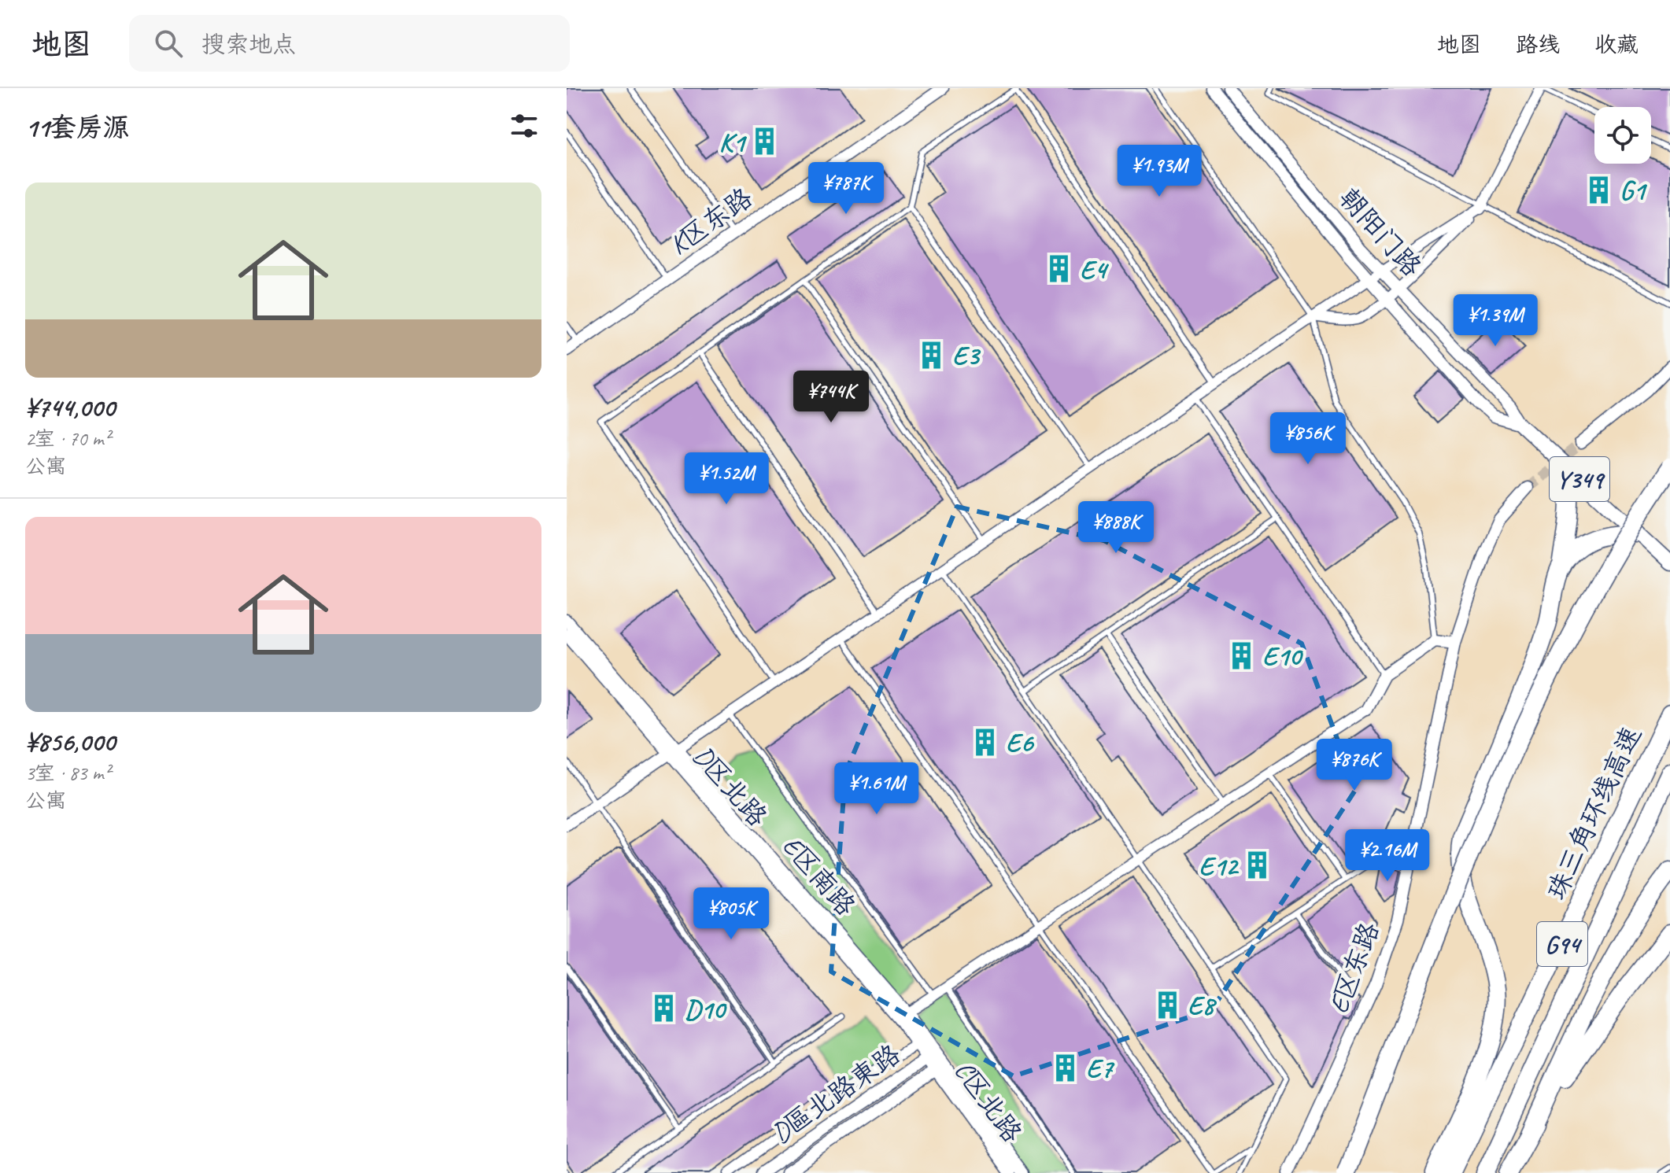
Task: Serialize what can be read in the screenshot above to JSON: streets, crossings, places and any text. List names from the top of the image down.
{
  "streets": {
    "highway": ["珠三角环线高速", "G94"],
    "main road": ["Y349"],
    "street": [
      "K区东路",
      "朝阳门路",
      "D区北路",
      "E区南路",
      "E区东路",
      "D區北路東路",
      "C区北路"
    ]
  },
  "crossings": [
    ["朝阳门路", "Y349"],
    ["D区北路", "E区南路"],
    ["E区南路", "D區北路東路"],
    ["E区南路", "C区北路"]
  ],
  "places": {
    "building": [
      "K1",
      "G1",
      "E4",
      "E3",
      "E10",
      "E6",
      "E12",
      "E8",
      "D10",
      "E7"
    ]
  },
  "page": {
    "header": "地图",
    "search": "搜索地点",
    "nav": ["地图", "路线", "收藏"],
    "heading": "11套房源",
    "price": [
      "¥1.93M",
      "¥787K",
      "¥1.39M",
      "¥744K",
      "¥856K",
      "¥1.52M",
      "¥888K",
      "¥876K",
      "¥1.61M",
      "¥2.16M",
      "¥805K"
    ],
    "list": [
      {
        "name": "¥744,000",
        "note": "2室 · 70 m² · 公寓"
      },
      {
        "name": "¥856,000",
        "note": "3室 · 83 m² · 公寓"
      }
    ]
  }
}
